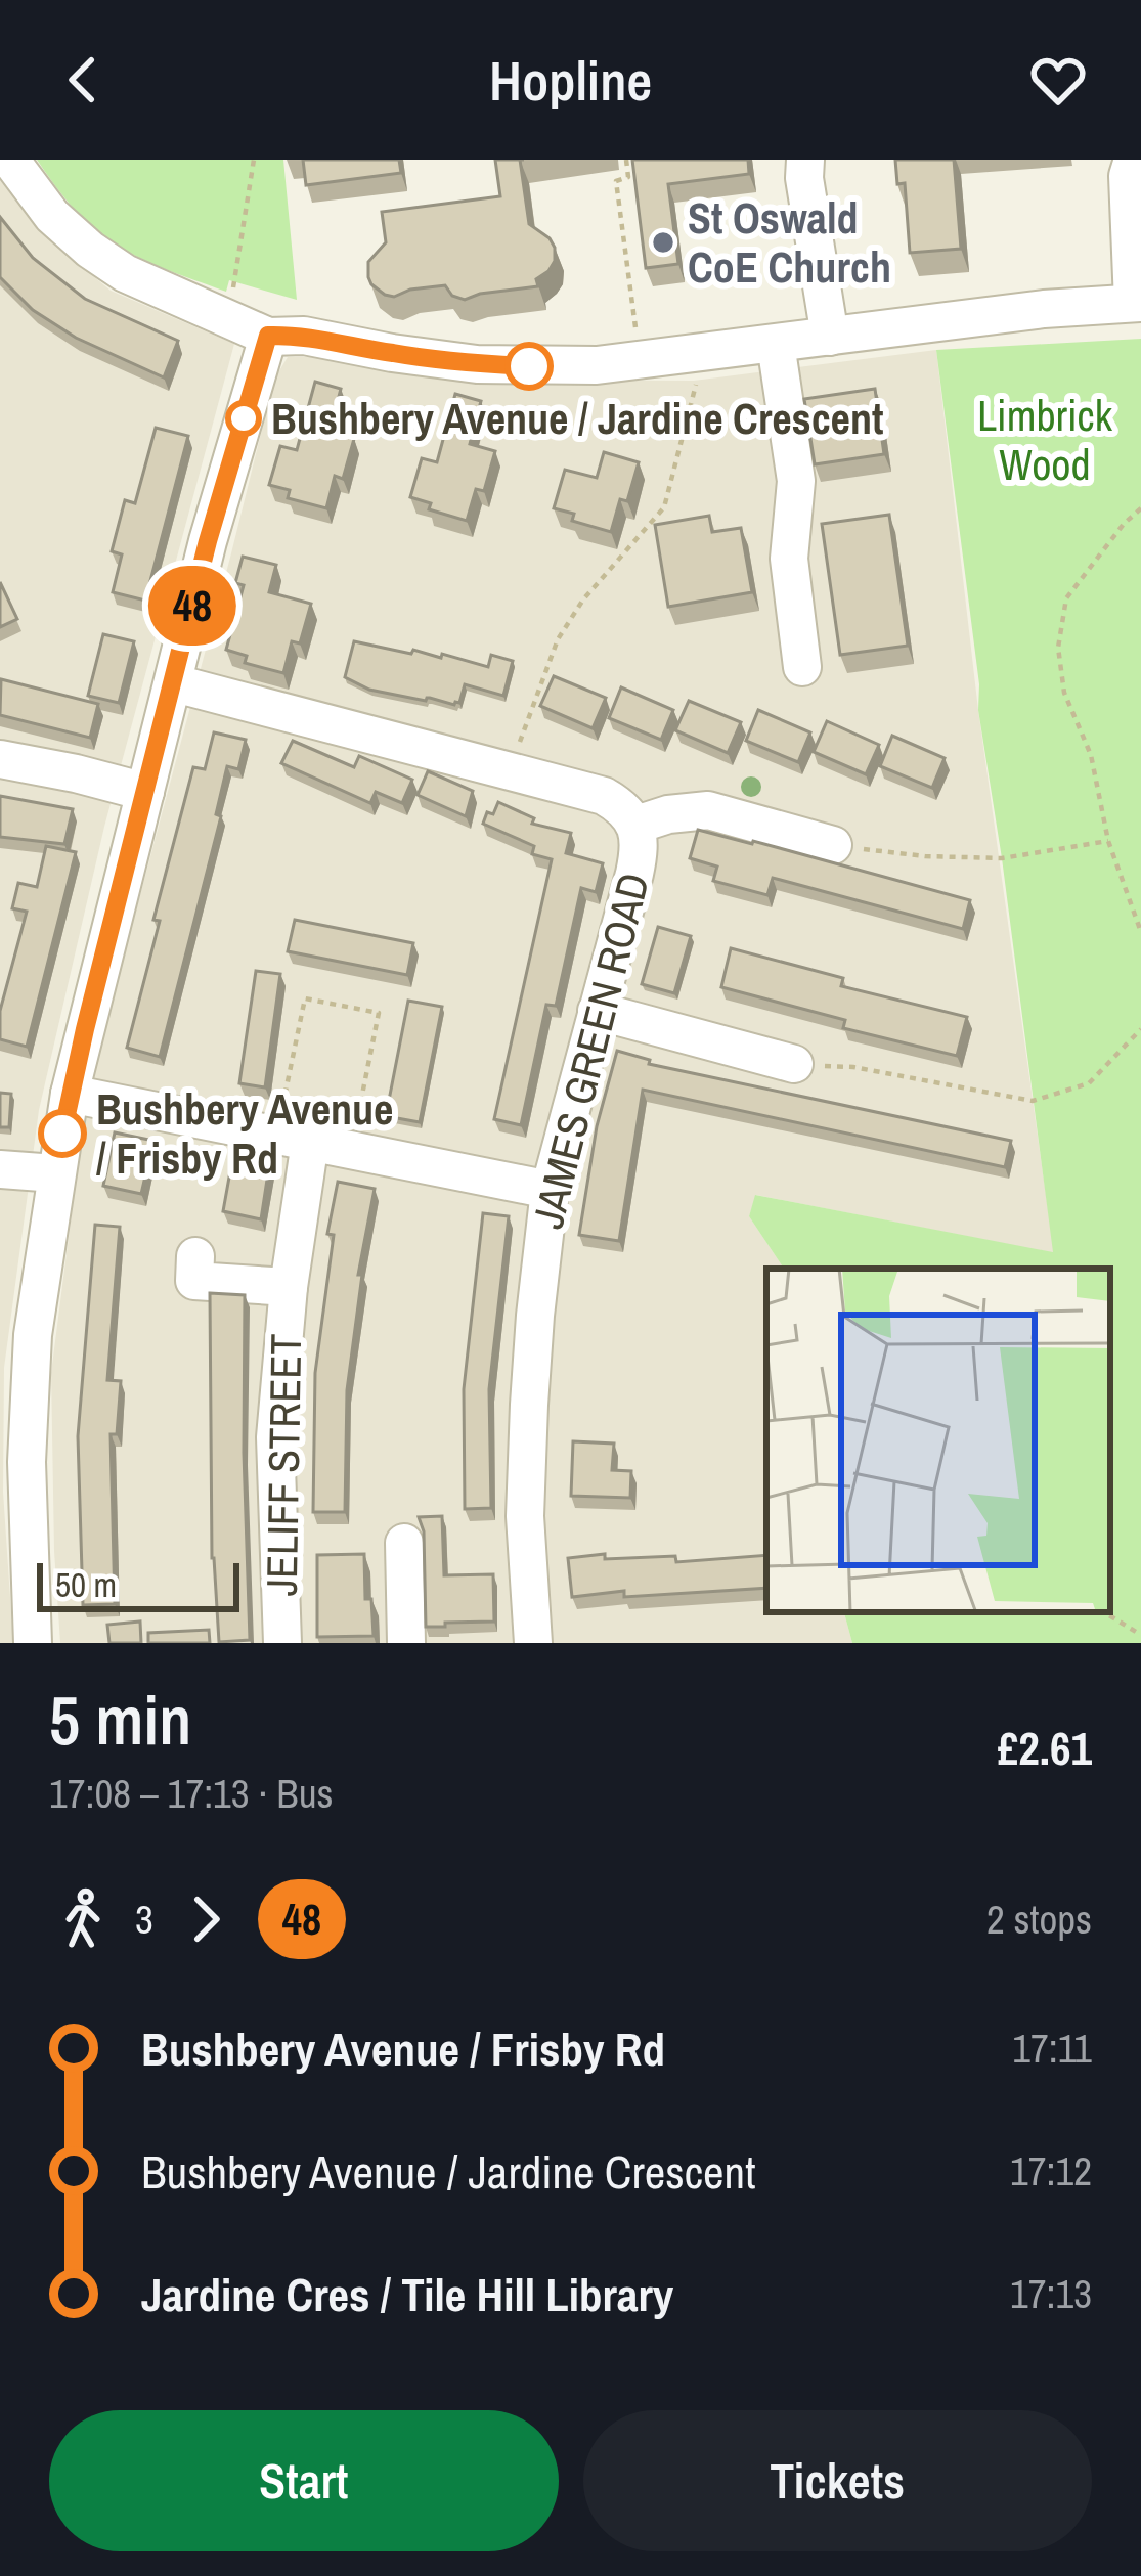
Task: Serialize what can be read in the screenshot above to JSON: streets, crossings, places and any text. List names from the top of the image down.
{
  "streets": {
    "street": ["JAMES GREEN ROAD", "JELIFF STREET"]
  },
  "parks": ["Limbrick Wood"],
  "places": ["St Oswald CoE Church", "Bushbery Avenue / Jardine Crescent", "Bushbery Avenue / Frisby Rd"],
  "lines": ["bus line 48"],
  "scale_bar": "50 m",
  "page": {
    "header": "Hopline",
    "on_map": "48",
    "scale": "50 m",
    "heading": ["5 min", "17:08 – 17:13 · Bus", "£2.61"],
    "legs": ["3", "48", "2 stops"],
    "list": [
      {
        "name": "Bushbery Avenue / Frisby Rd",
        "value": "17:11"
      },
      {
        "name": "Bushbery Avenue / Jardine Crescent",
        "value": "17:12"
      },
      {
        "name": "Jardine Cres / Tile Hill Library",
        "value": "17:13"
      }
    ],
    "buttons": ["Start", "Tickets"]
  }
}
